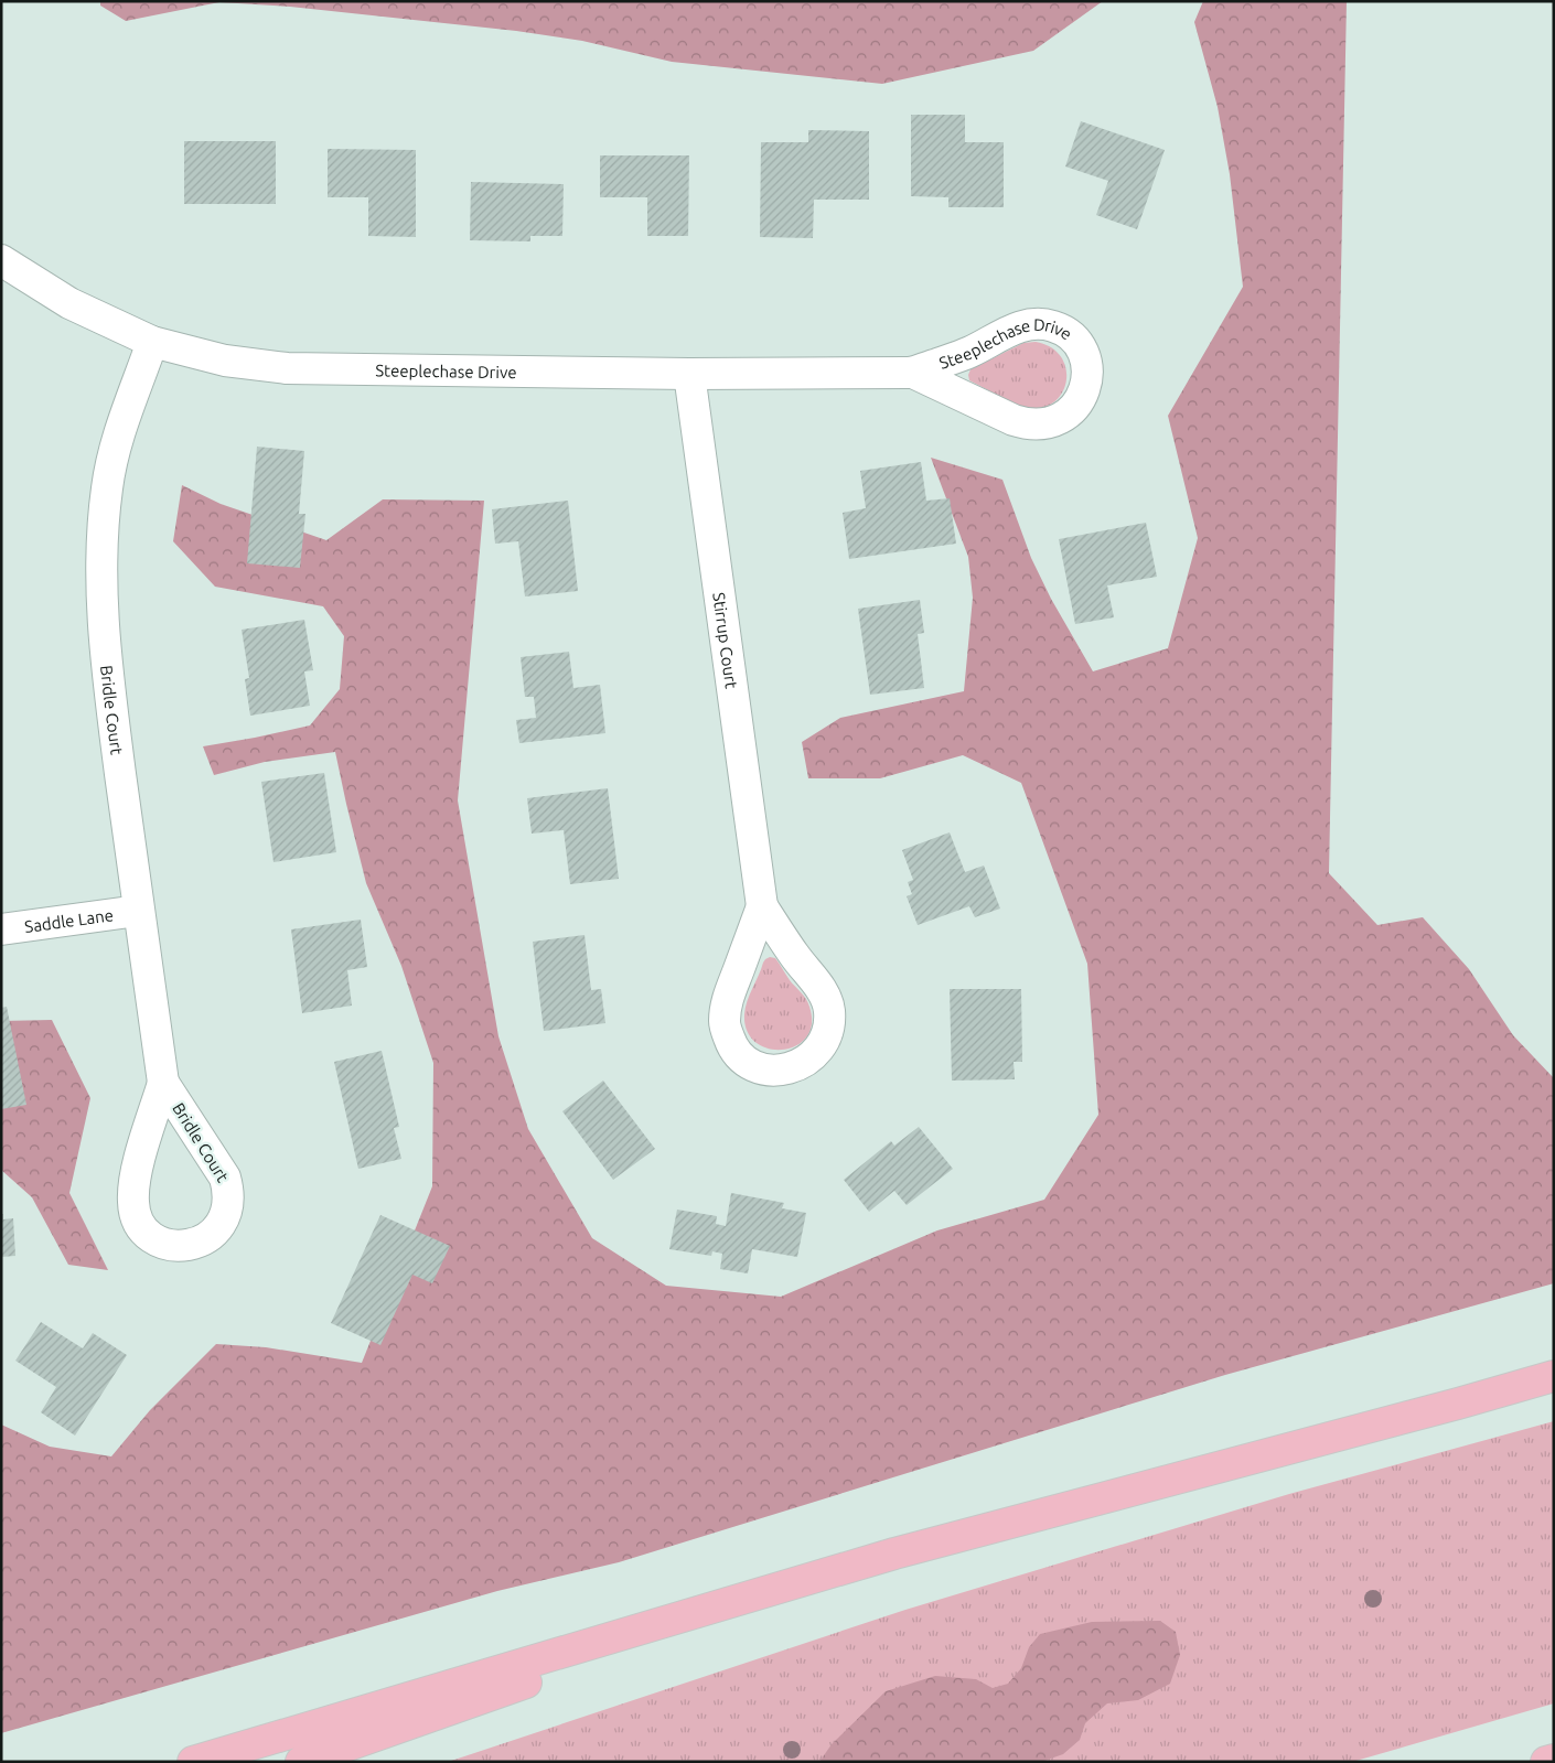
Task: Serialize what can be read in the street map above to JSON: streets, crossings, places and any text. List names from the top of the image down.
{
  "streets": {
    "street": [
      "Steeplechase Drive",
      "Stirrup Court",
      "Bridle Court",
      "Saddle Lane"
    ]
  },
  "crossings": [
    ["Steeplechase Drive", "Stirrup Court"],
    ["Steeplechase Drive", "Bridle Court"],
    ["Bridle Court", "Saddle Lane"]
  ]
}
